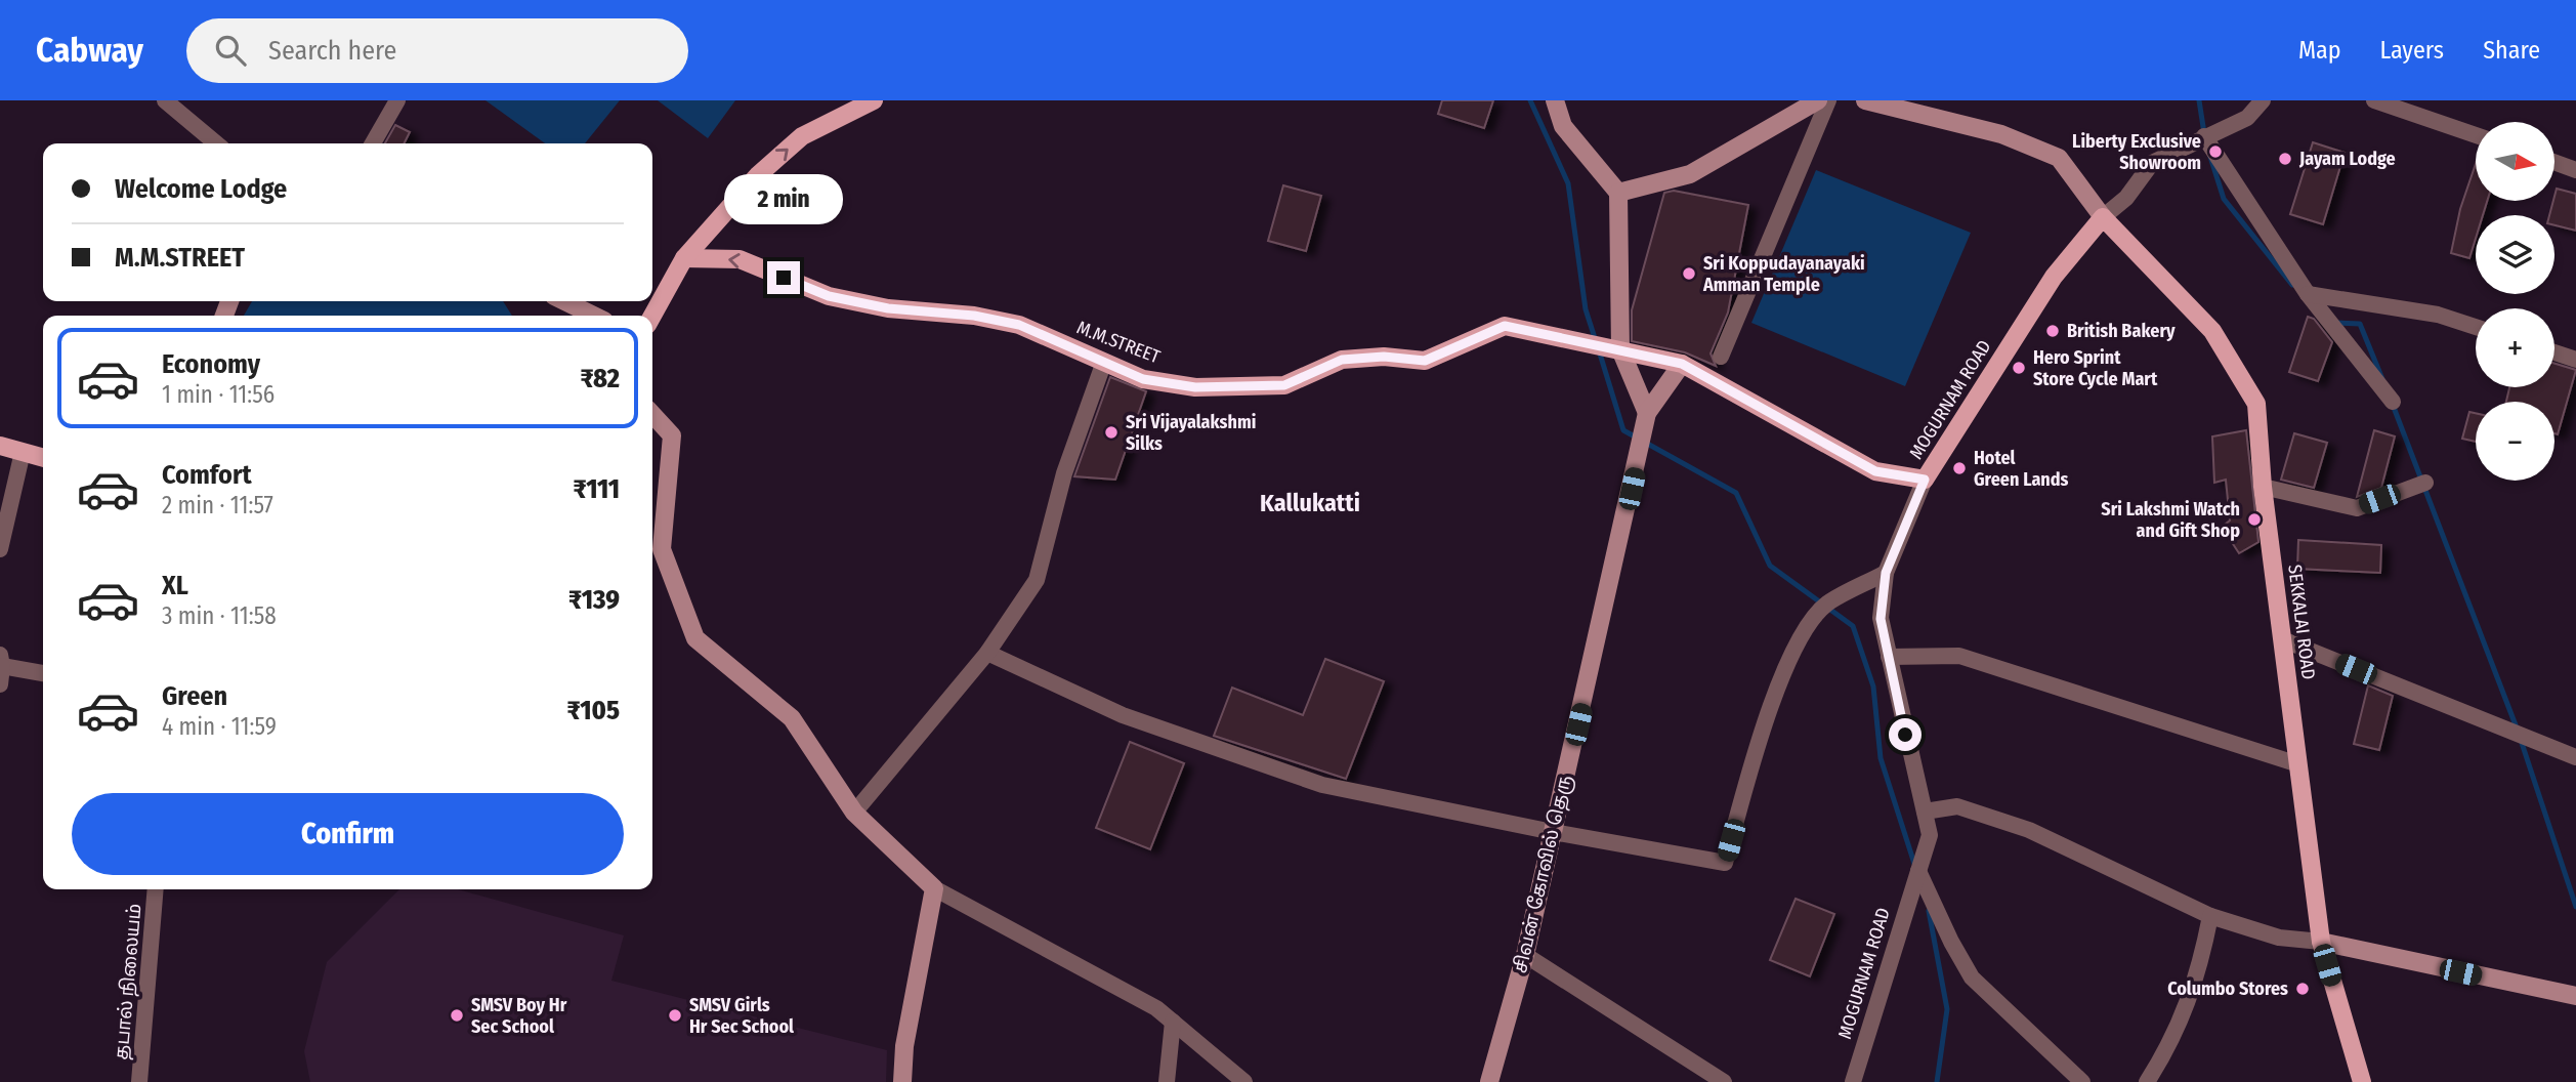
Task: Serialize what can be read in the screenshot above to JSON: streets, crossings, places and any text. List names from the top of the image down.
{
  "streets": {
    "main road": ["M.M.STREET", "MOGURNAM ROAD", "SEKKALAI ROAD"],
    "street": ["சிவன் கோவில் தெரு", "தபால் நிலையம்"]
  },
  "crossings": [
    ["M.M.STREET", "MOGURNAM ROAD"],
    ["MOGURNAM ROAD", "SEKKALAI ROAD"]
  ],
  "districts": ["Kallukatti"],
  "places": [
    "Liberty Exclusive Showroom",
    "Jayam Lodge",
    "Sri Koppudayanayaki Amman Temple",
    "British Bakery",
    "Hero Sprint Store Cycle Mart",
    "Sri Vijayalakshmi Silks",
    "Hotel Green Lands",
    "Sri Lakshmi Watch and Gift Shop",
    "Columbo Stores",
    "SMSV Boy Hr Sec School",
    "SMSV Girls Hr Sec School"
  ],
  "north": "right",
  "page": {
    "header": "Cabway",
    "search": "Search here",
    "nav": ["Map", "Layers", "Share"],
    "map_buttons": ["+", "−"],
    "banner": ["Welcome Lodge", "M.M.STREET"],
    "bubble": "2 min",
    "list": [
      {
        "name": "Economy",
        "note": "1 min · 11:56",
        "value": "₹82"
      },
      {
        "name": "Comfort",
        "note": "2 min · 11:57",
        "value": "₹111"
      },
      {
        "name": "XL",
        "note": "3 min · 11:58",
        "value": "₹139"
      },
      {
        "name": "Green",
        "note": "4 min · 11:59",
        "value": "₹105"
      }
    ],
    "buttons": "Confirm"
  }
}
